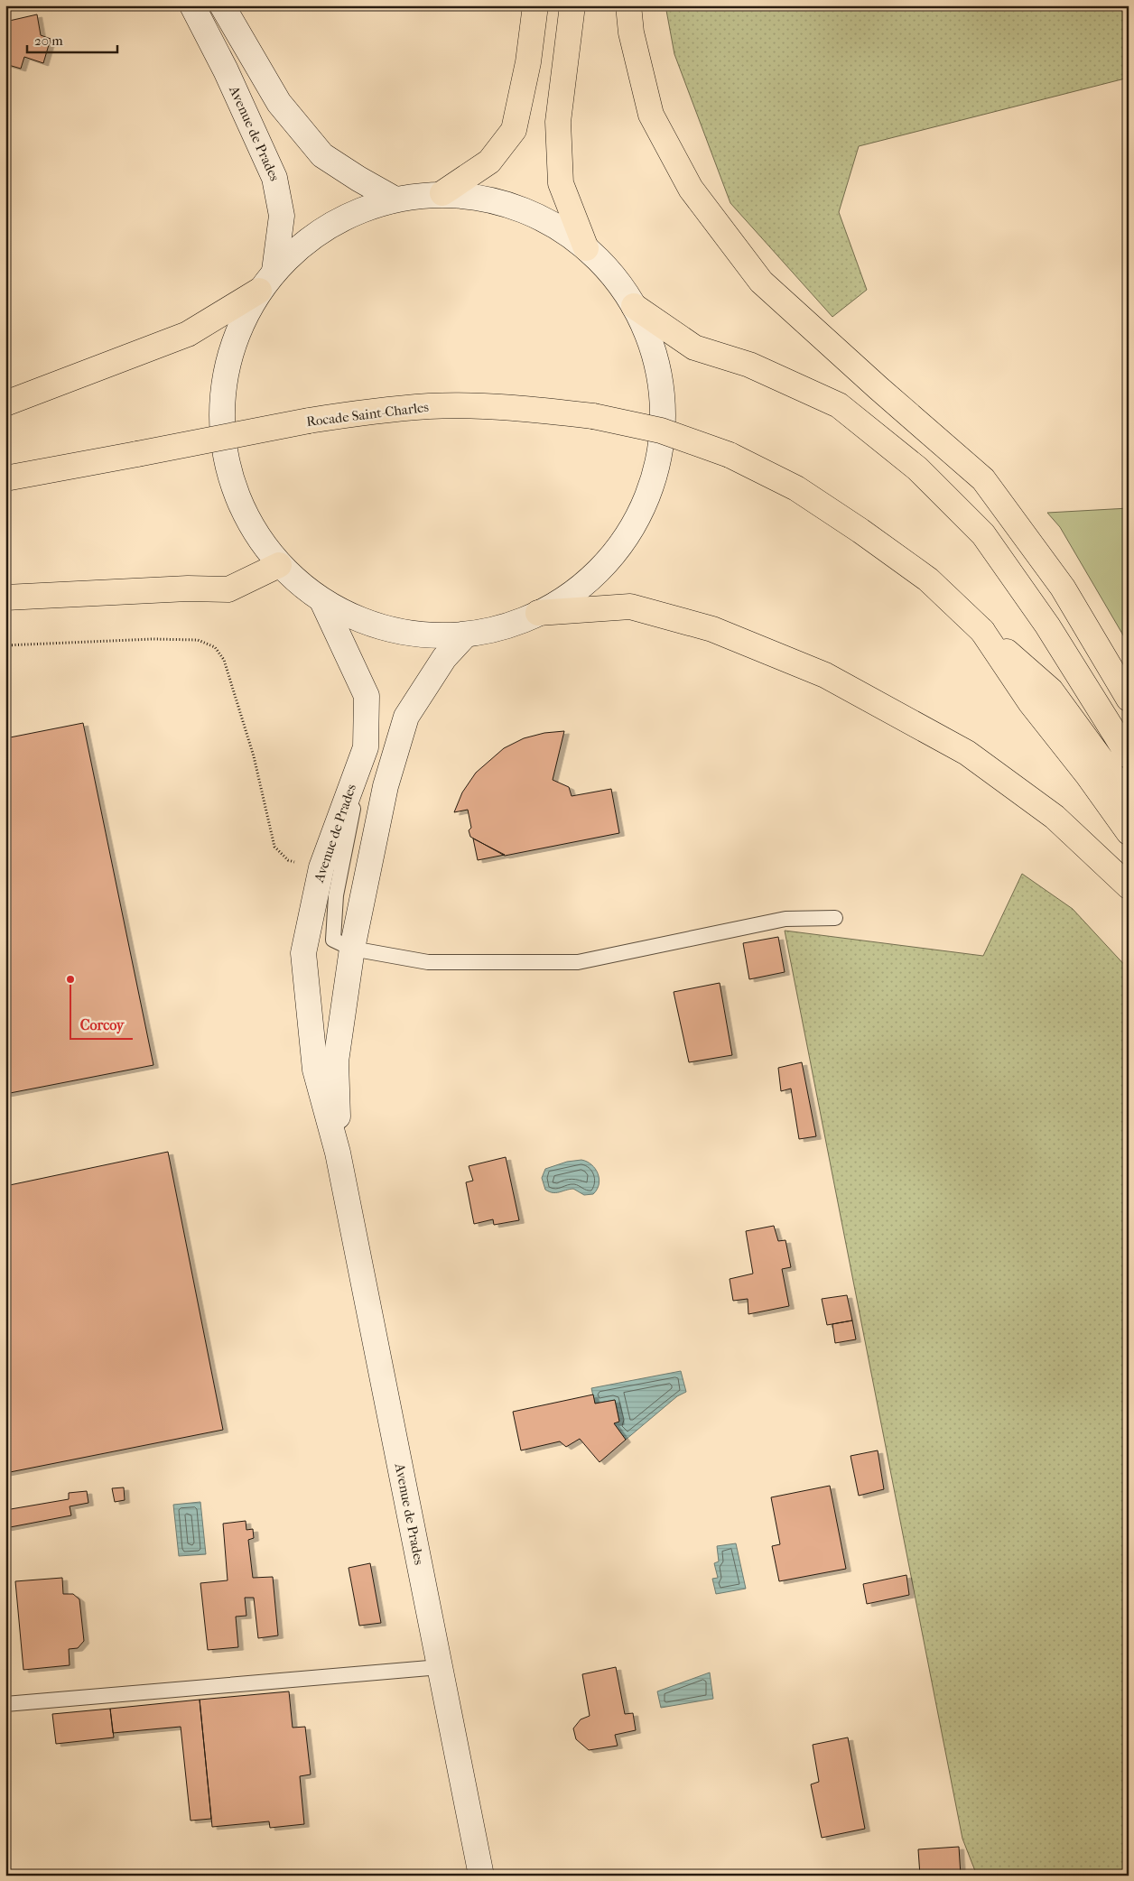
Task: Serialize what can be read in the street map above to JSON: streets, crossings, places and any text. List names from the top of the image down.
{
  "streets": {
    "main road": ["Avenue de Prades", "Rocade Saint-Charles"]
  },
  "places": ["Corcoy"],
  "scale_bar": "20 m"
}
